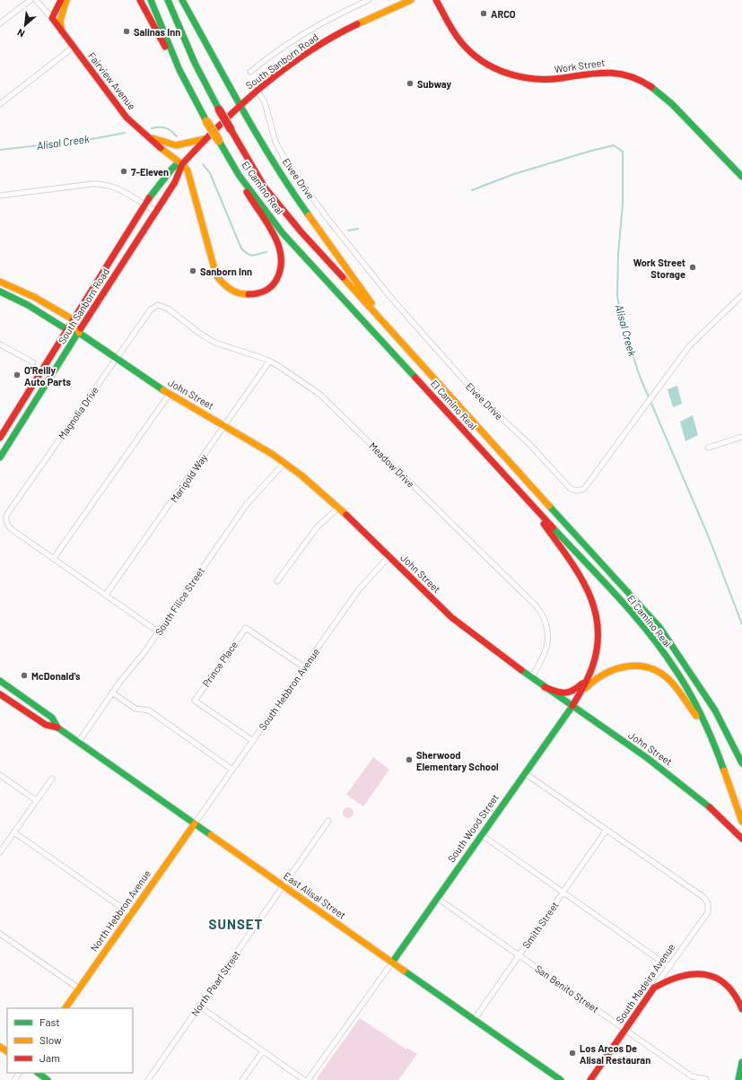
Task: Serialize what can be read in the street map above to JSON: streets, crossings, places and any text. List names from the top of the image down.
{
  "streets": {
    "main road": [
      "South Sanborn Road",
      "Work Street",
      "Fairview Avenue",
      "El Camino Real",
      "John Street",
      "South Wood Street",
      "East Alisal Street",
      "North Hebbron Avenue",
      "South Madeira Avenue"
    ],
    "street": [
      "Elvee Drive",
      "Magnolia Drive",
      "Meadow Drive",
      "Marigold Way",
      "South Filice Street",
      "Prince Place",
      "South Hebbron Avenue",
      "Smith Street",
      "North Pearl Street",
      "San Benito Street"
    ]
  },
  "crossings": [
    ["South Sanborn Road", "Fairview Avenue"],
    ["South Sanborn Road", "Elvee Drive"],
    ["South Sanborn Road", "John Street"],
    ["John Street", "Magnolia Drive"],
    ["John Street", "Meadow Drive"],
    ["John Street", "Marigold Way"],
    ["John Street", "South Filice Street"],
    ["John Street", "South Hebbron Avenue"],
    ["John Street", "South Wood Street"],
    ["Magnolia Drive", "Meadow Drive"],
    ["Meadow Drive", "Marigold Way"],
    ["South Filice Street", "East Alisal Street"],
    ["Prince Place", "South Hebbron Avenue"],
    ["South Hebbron Avenue", "East Alisal Street"],
    ["South Hebbron Avenue", "North Hebbron Avenue"],
    ["South Wood Street", "East Alisal Street"],
    ["South Wood Street", "San Benito Street"],
    ["East Alisal Street", "North Hebbron Avenue"],
    ["East Alisal Street", "Smith Street"],
    ["East Alisal Street", "North Pearl Street"],
    ["Smith Street", "South Madeira Avenue"],
    ["Smith Street", "San Benito Street"],
    ["South Madeira Avenue", "San Benito Street"]
  ],
  "districts": ["SUNSET"],
  "water": ["Alisal Creek"],
  "places": [
    "ARCO",
    "Salinas Inn",
    "Subway",
    "7-Eleven",
    "Work Street Storage",
    "Sanborn Inn",
    "O'Reilly Auto Parts",
    "McDonald's",
    "Sherwood Elementary School",
    "Los Arcos De Alisal Restauran"
  ],
  "legend": ["Fast", "Slow", "Jam"],
  "north": "bottom left"
}
